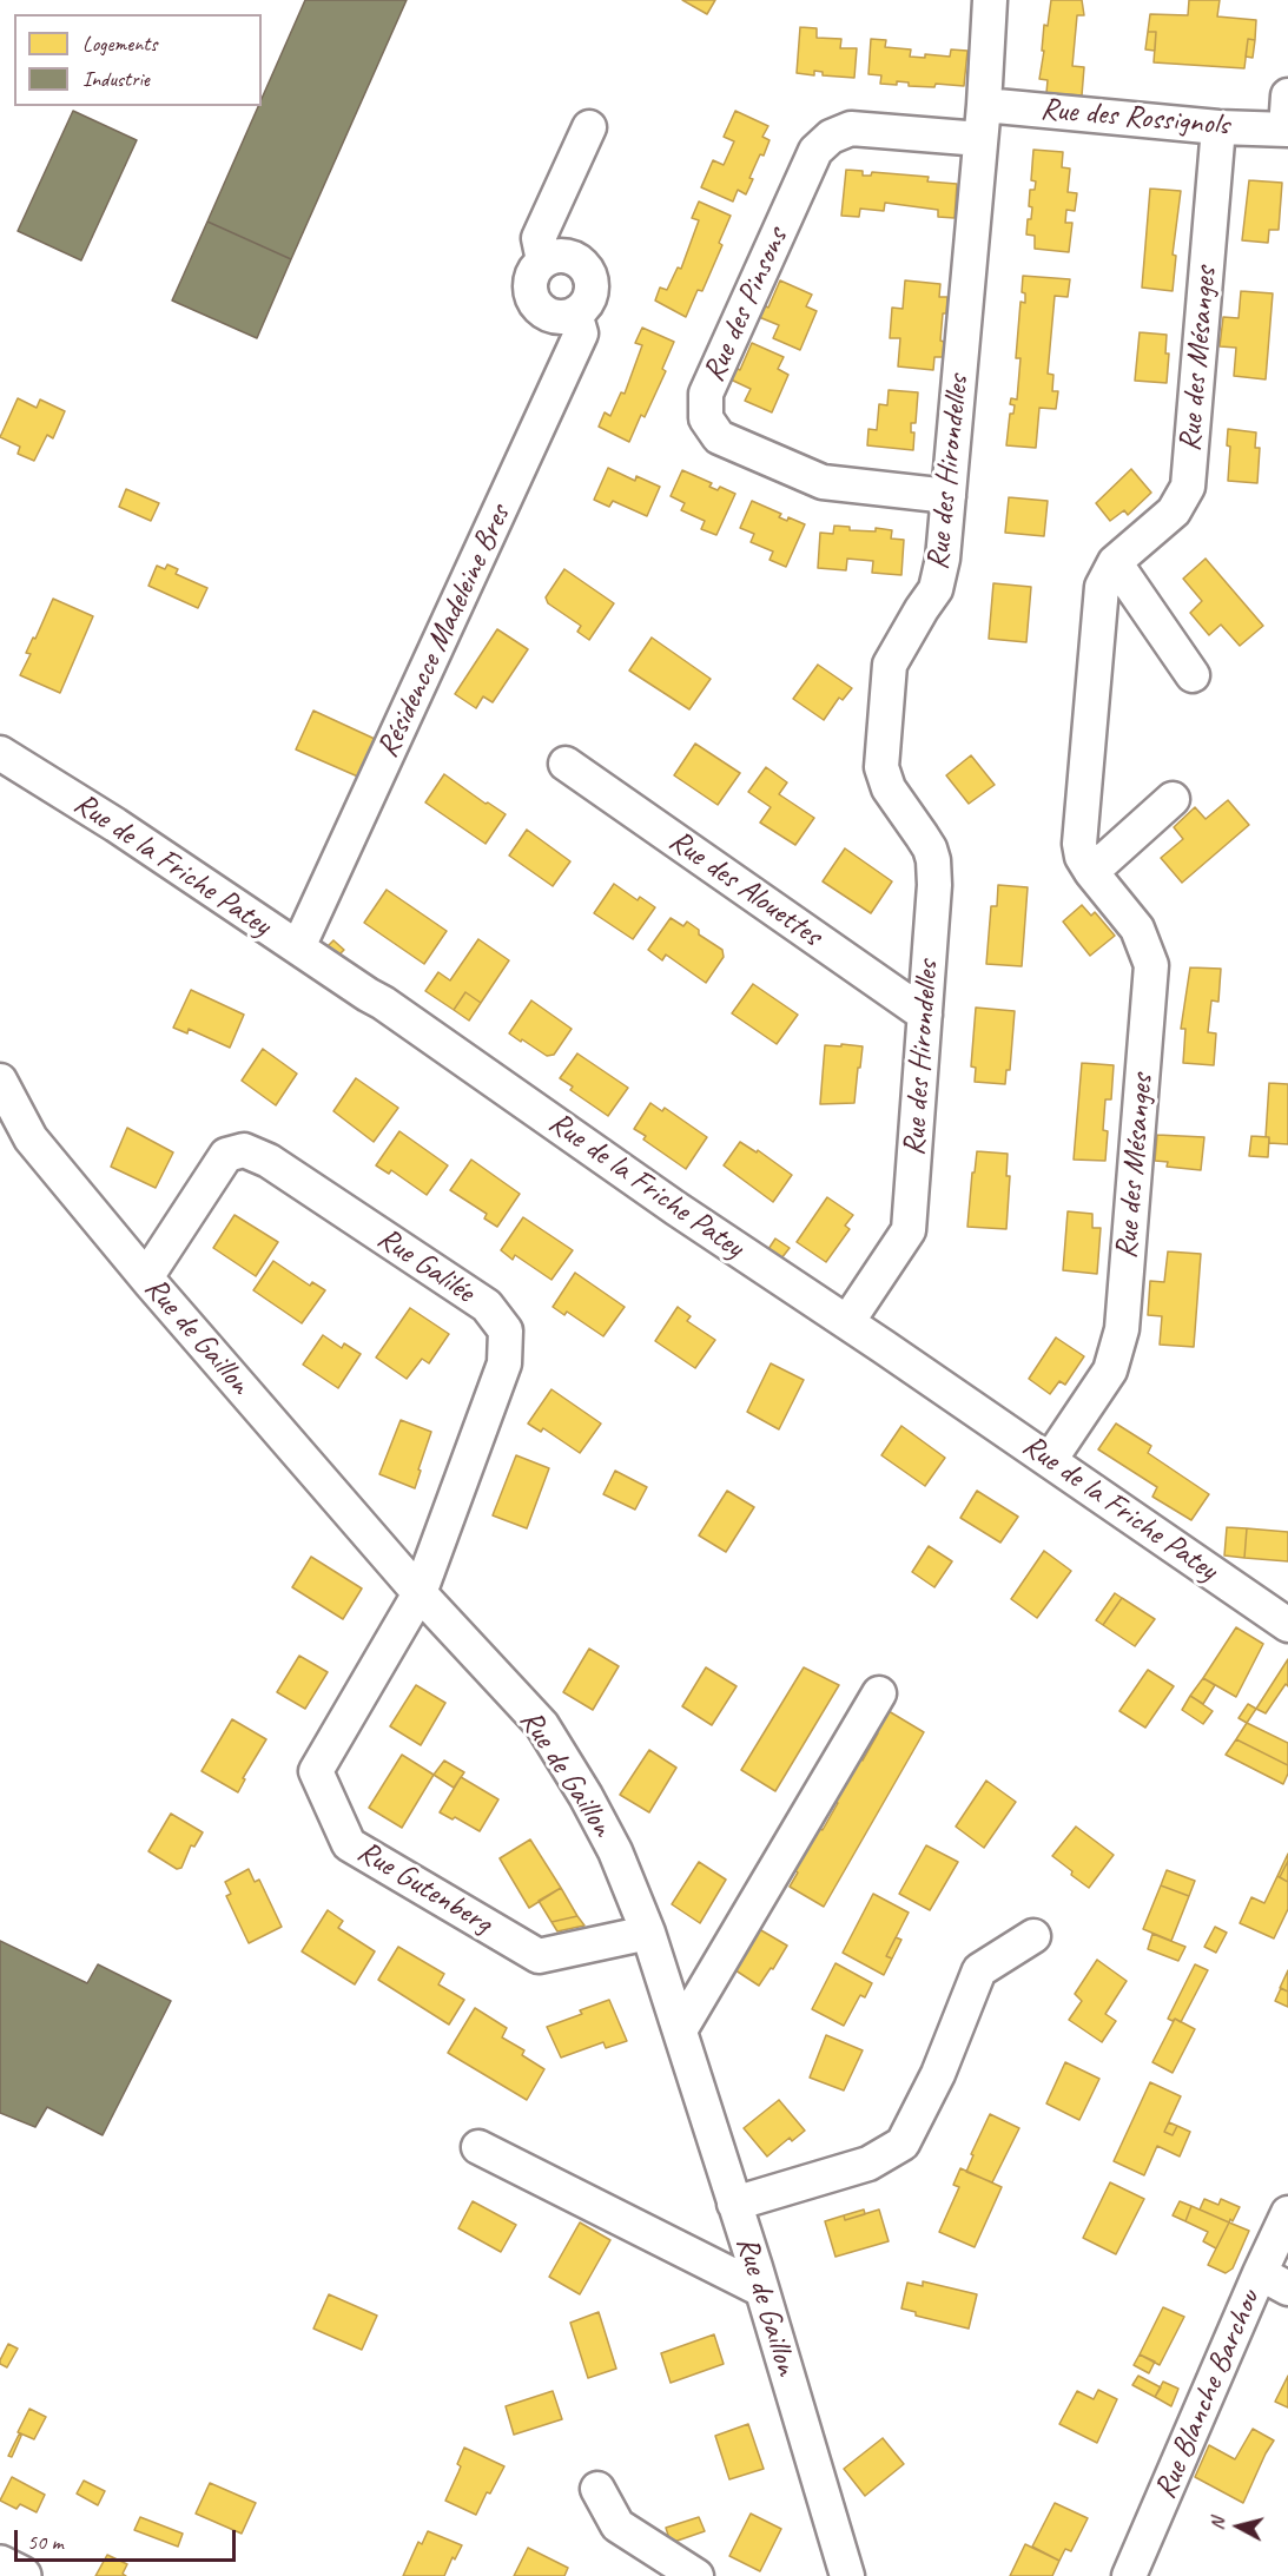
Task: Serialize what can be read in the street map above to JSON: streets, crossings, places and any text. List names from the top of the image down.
{
  "streets": {
    "street": [
      "Rue des Rossignols",
      "Rue des Pinsons",
      "Rue des Mésanges",
      "Rue des Hirondelles",
      "Résidencce Madeleine Bres",
      "Rue de la Friche Patey",
      "Rue des Alouettes",
      "Rue Galilée",
      "Rue de Gaillon",
      "Rue Gutenberg",
      "Rue Blanche Barchou"
    ]
  },
  "crossings": [
    ["Rue des Rossignols", "Rue des Mésanges"],
    ["Rue des Rossignols", "Rue des Hirondelles"],
    ["Rue des Pinsons", "Rue des Hirondelles"],
    ["Rue des Mésanges", "Rue de la Friche Patey"],
    ["Rue des Hirondelles", "Rue de la Friche Patey"],
    ["Rue des Hirondelles", "Rue des Alouettes"],
    ["Résidencce Madeleine Bres", "Rue de la Friche Patey"],
    ["Rue Galilée", "Rue de Gaillon"],
    ["Rue Galilée", "Rue Gutenberg"],
    ["Rue de Gaillon", "Rue Gutenberg"]
  ],
  "legend": ["Logements", "Industrie"],
  "scale_bar": "50 m",
  "north": "left"
}
